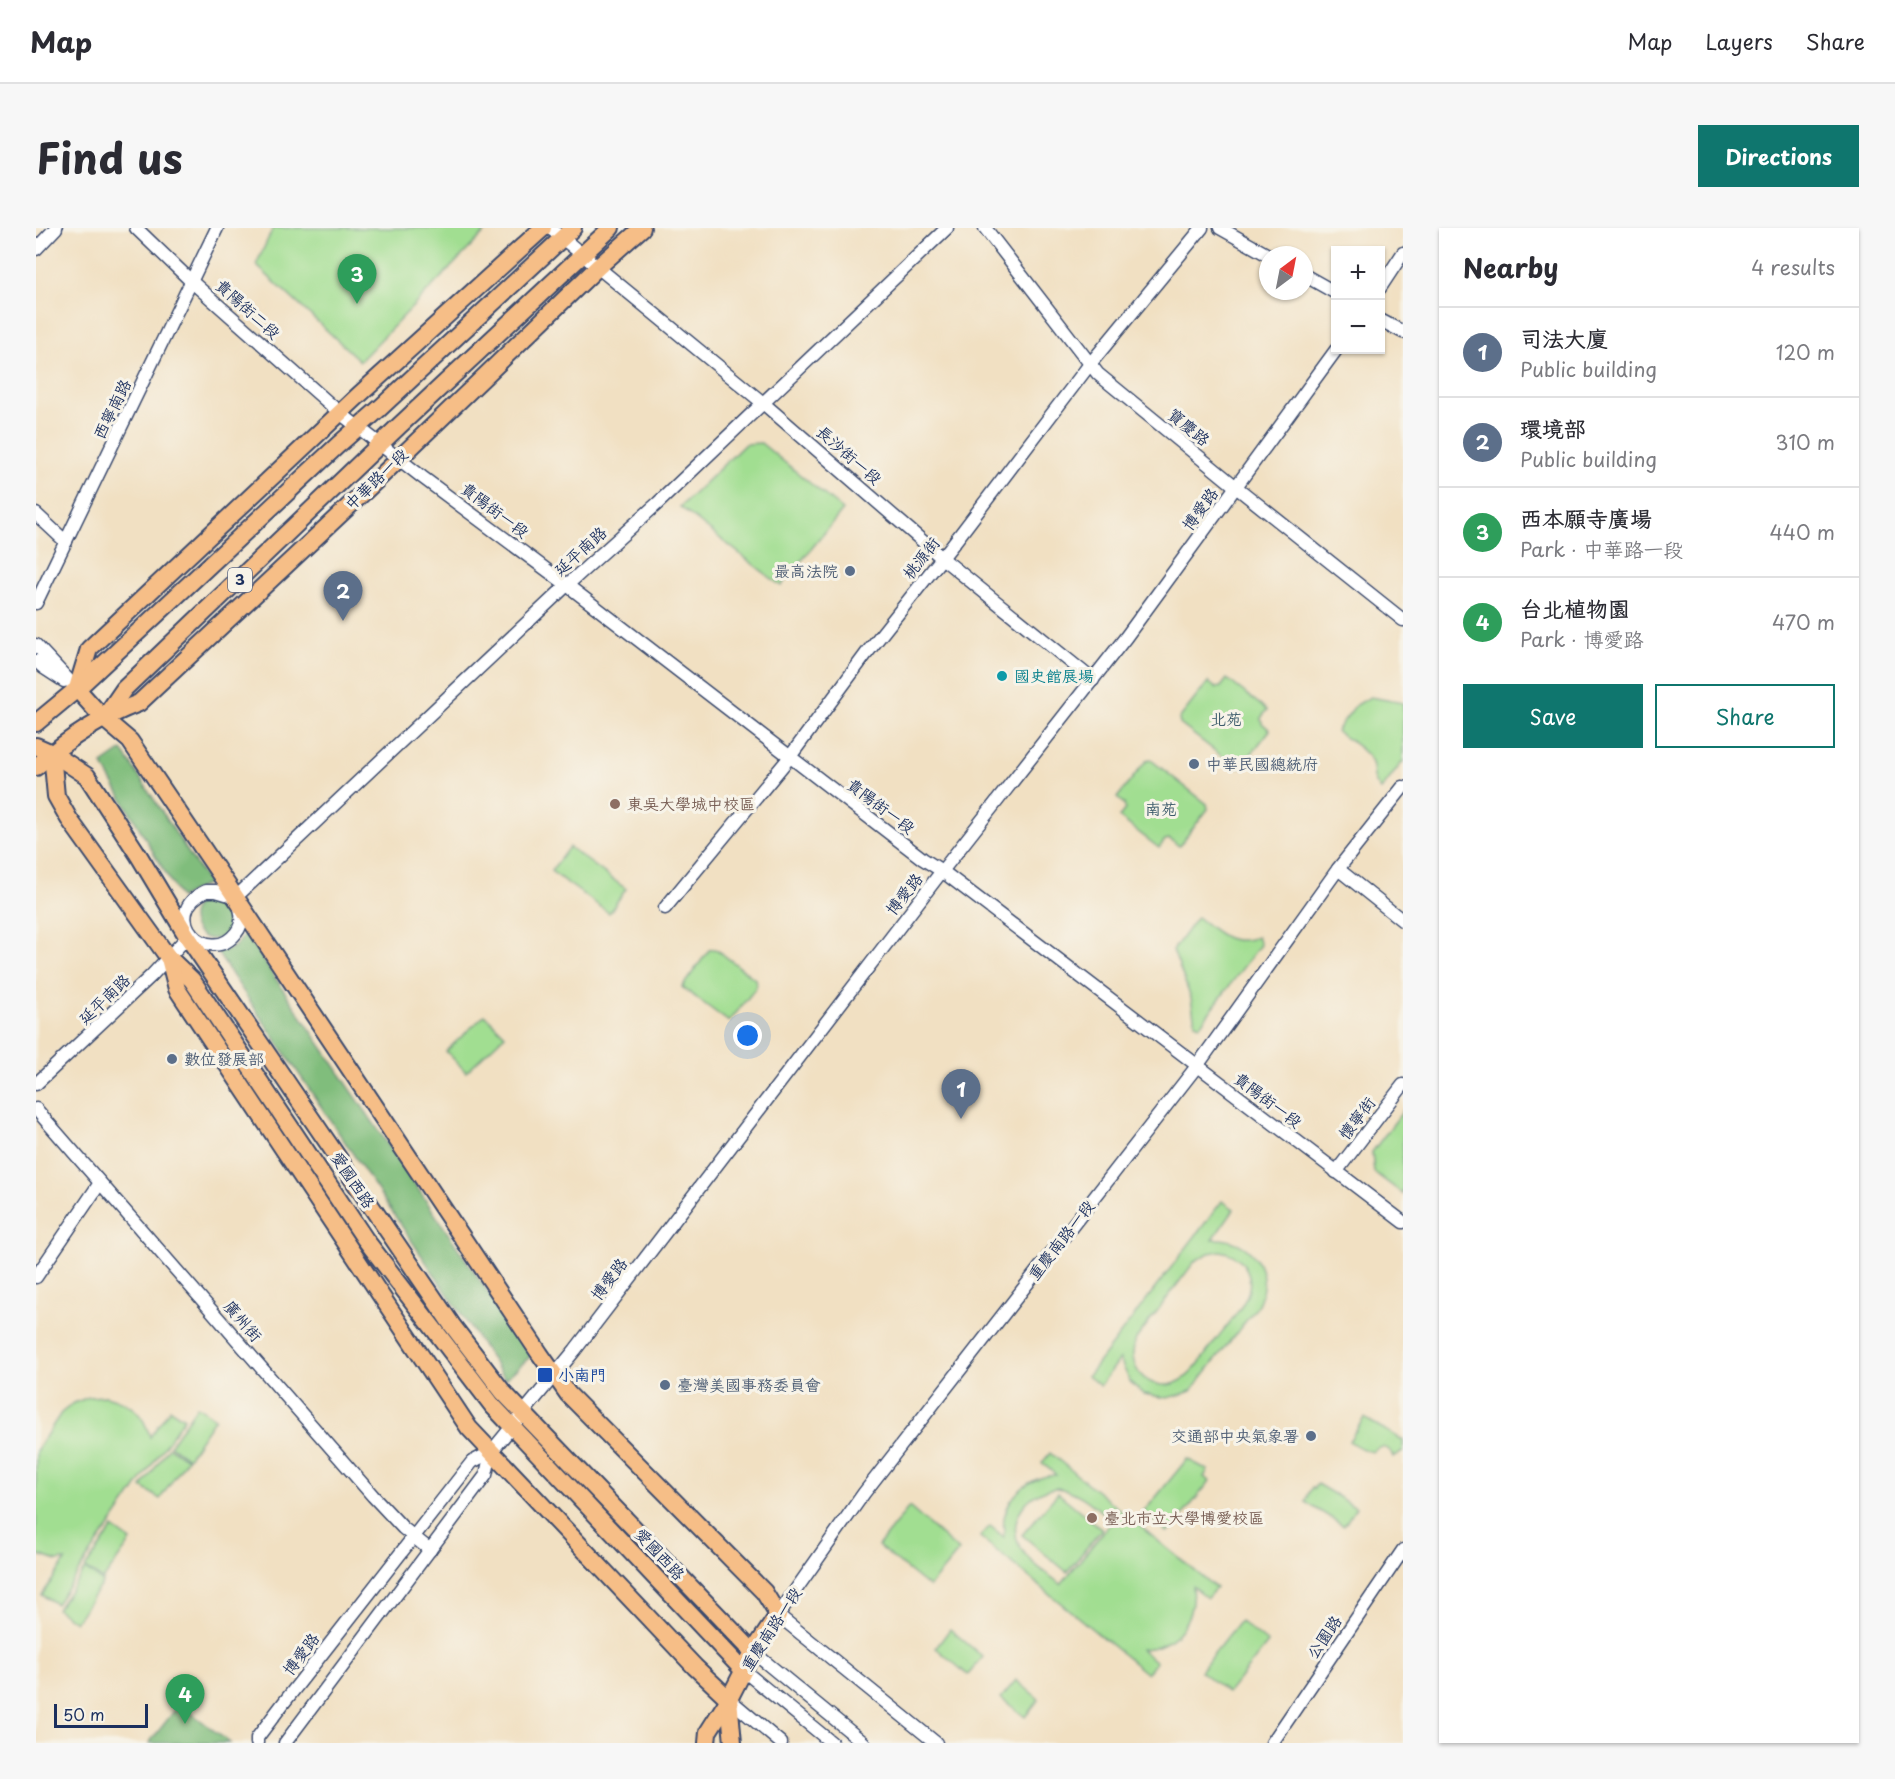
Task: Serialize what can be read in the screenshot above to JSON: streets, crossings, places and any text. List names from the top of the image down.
{
  "streets": {
    "main road": [
      "中華路一段",
      "3",
      "愛國西路",
      "重慶南路一段"
    ],
    "street": [
      "貴陽街二段",
      "西寧南路",
      "寶慶路",
      "長沙街一段",
      "博愛路",
      "貴陽街一段",
      "延平南路",
      "桃源街",
      "懷寧街",
      "廣州街",
      "公園路"
    ]
  },
  "crossings": [
    ["貴陽街二段", "西寧南路"],
    ["貴陽街二段", "貴陽街一段"],
    ["寶慶路", "博愛路"],
    ["寶慶路", "桃源街"],
    ["長沙街一段", "中華路一段"],
    ["長沙街一段", "博愛路"],
    ["長沙街一段", "延平南路"],
    ["長沙街一段", "桃源街"],
    ["長沙街一段", "3"],
    ["中華路一段", "貴陽街一段"],
    ["中華路一段", "3"],
    ["中華路一段", "愛國西路"],
    ["博愛路", "貴陽街一段"],
    ["博愛路", "愛國西路"],
    ["博愛路", "廣州街"],
    ["貴陽街一段", "延平南路"],
    ["貴陽街一段", "桃源街"],
    ["貴陽街一段", "3"],
    ["貴陽街一段", "懷寧街"],
    ["貴陽街一段", "重慶南路一段"],
    ["延平南路", "愛國西路"],
    ["3", "愛國西路"],
    ["愛國西路", "重慶南路一段"]
  ],
  "parks": ["北苑", "南苑"],
  "places": {
    "other": [
      "最高法院",
      "國史館展場",
      "中華民國總統府",
      "東吳大學城中校區",
      "數位發展部",
      "臺灣美國事務委員會",
      "交通部中央氣象署",
      "臺北市立大學博愛校區"
    ],
    "transit": ["小南門"]
  },
  "scale_bar": "50 m",
  "north": "top right",
  "page": {
    "header": "Map",
    "nav": ["Map", "Layers", "Share"],
    "title": "Find us",
    "buttons": [
      "Directions",
      ["Save", "Share"]
    ],
    "heading": ["Nearby", "4 results"],
    "map_buttons": ["+", "−"],
    "pins": [
      "3",
      "2",
      "1",
      "4"
    ],
    "list": [
      {
        "mark": "1",
        "name": "司法大廈",
        "note": "Public building",
        "value": "120 m"
      },
      {
        "mark": "2",
        "name": "環境部",
        "note": "Public building",
        "value": "310 m"
      },
      {
        "mark": "3",
        "name": "西本願寺廣場",
        "note": "Park · 中華路一段",
        "value": "440 m"
      },
      {
        "mark": "4",
        "name": "台北植物園",
        "note": "Park · 博愛路",
        "value": "470 m"
      }
    ],
    "scale": "50 m"
  }
}
